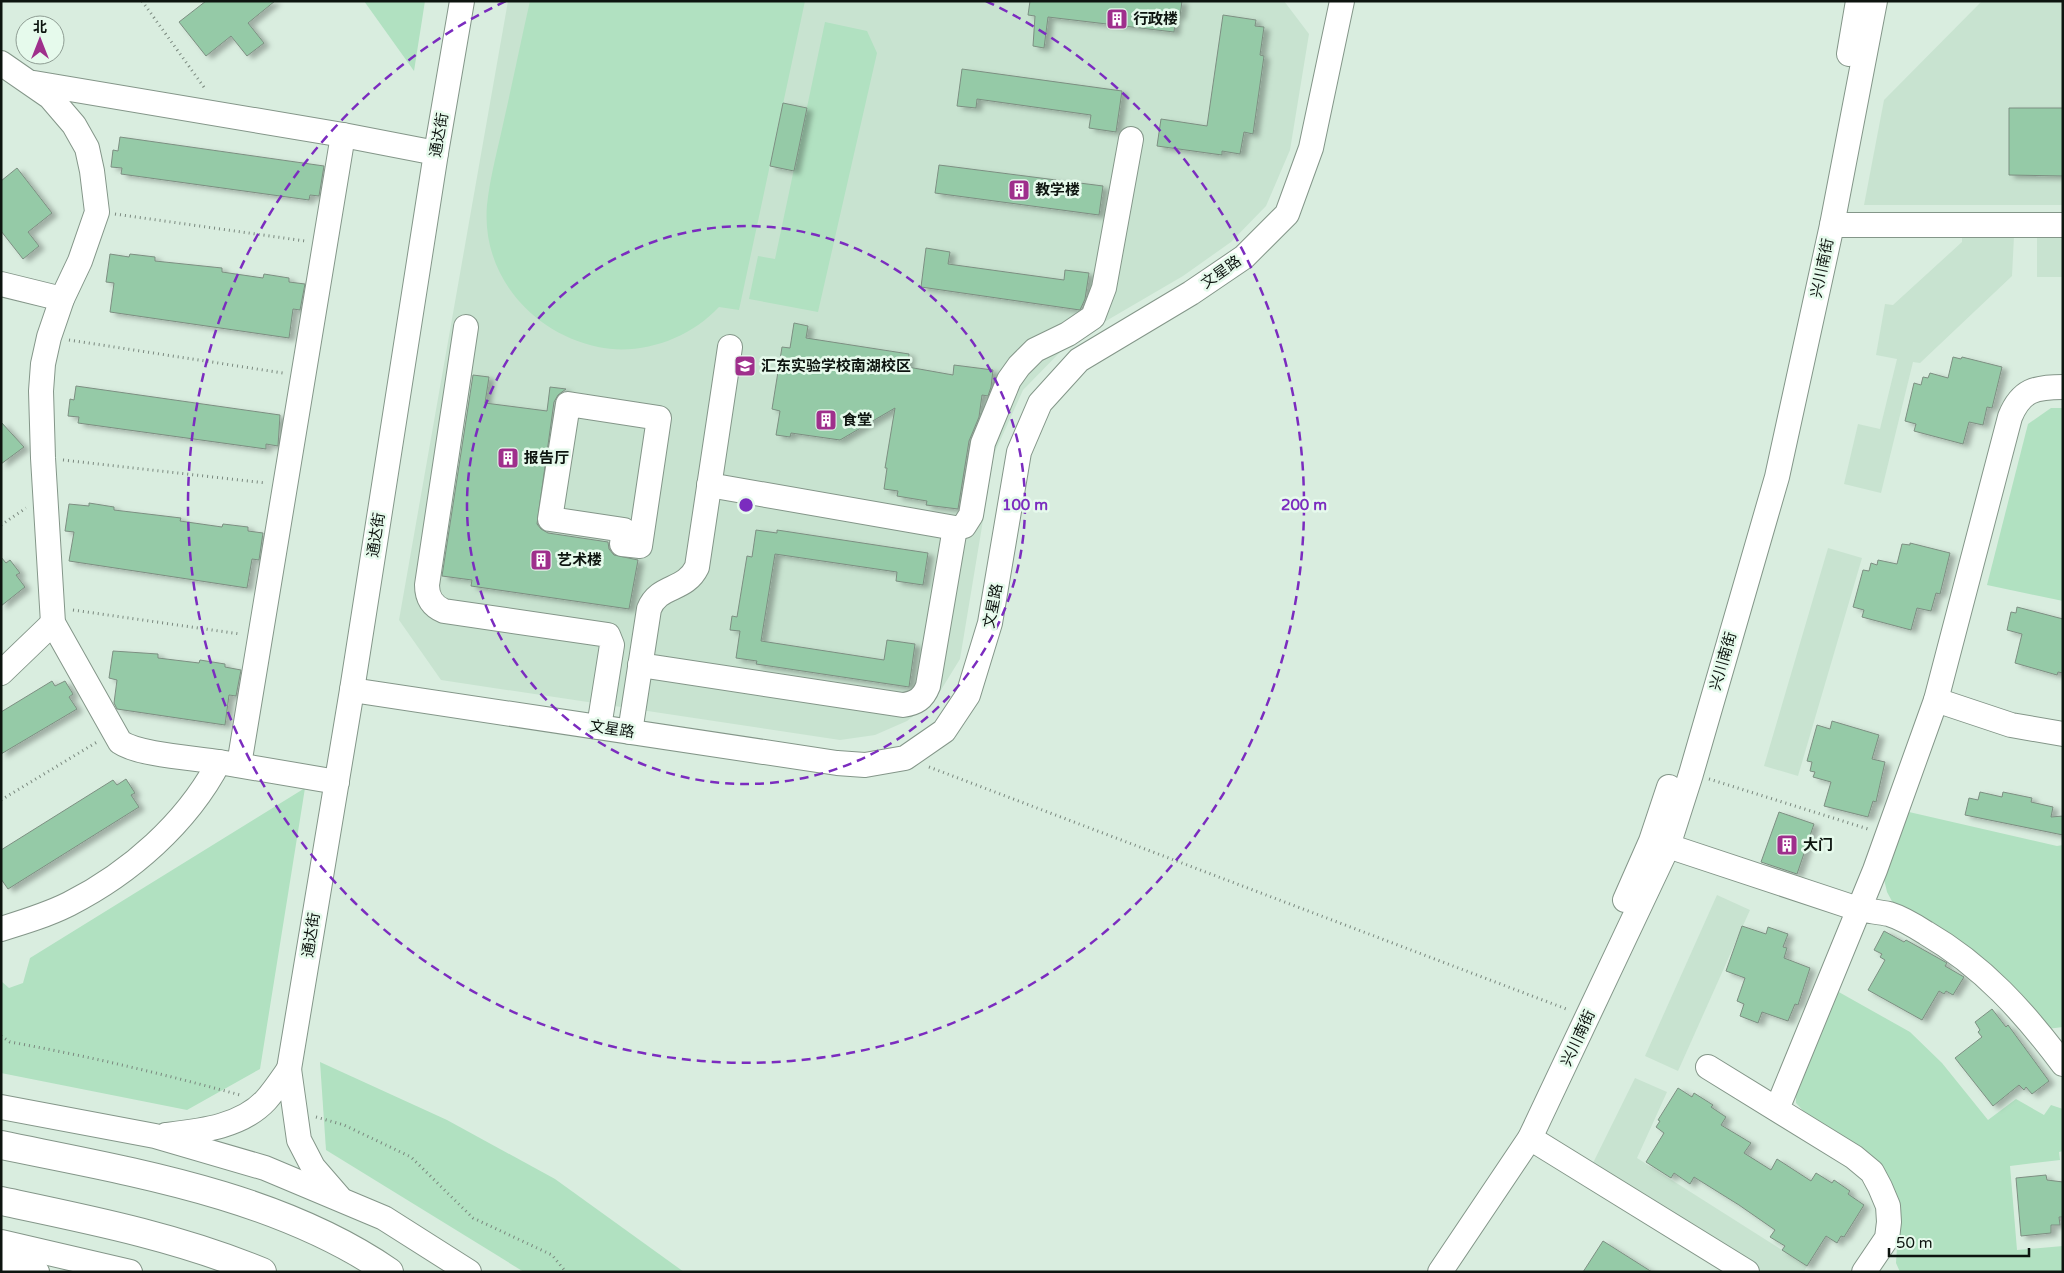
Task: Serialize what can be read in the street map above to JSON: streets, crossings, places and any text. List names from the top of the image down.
{
  "streets": {
    "street": ["通达街", "兴川南街", "文星路"]
  },
  "crossings": [
    ["通达街", "文星路"]
  ],
  "places": {
    "building": [
      "行政楼",
      "教学楼",
      "食堂",
      "报告厅",
      "艺术楼",
      "大门"
    ],
    "school or university": ["汇东实验学校南湖校区"]
  },
  "scale_bar": "50 m",
  "north": "top",
  "rings": ["100 m", "200 m"]
}
